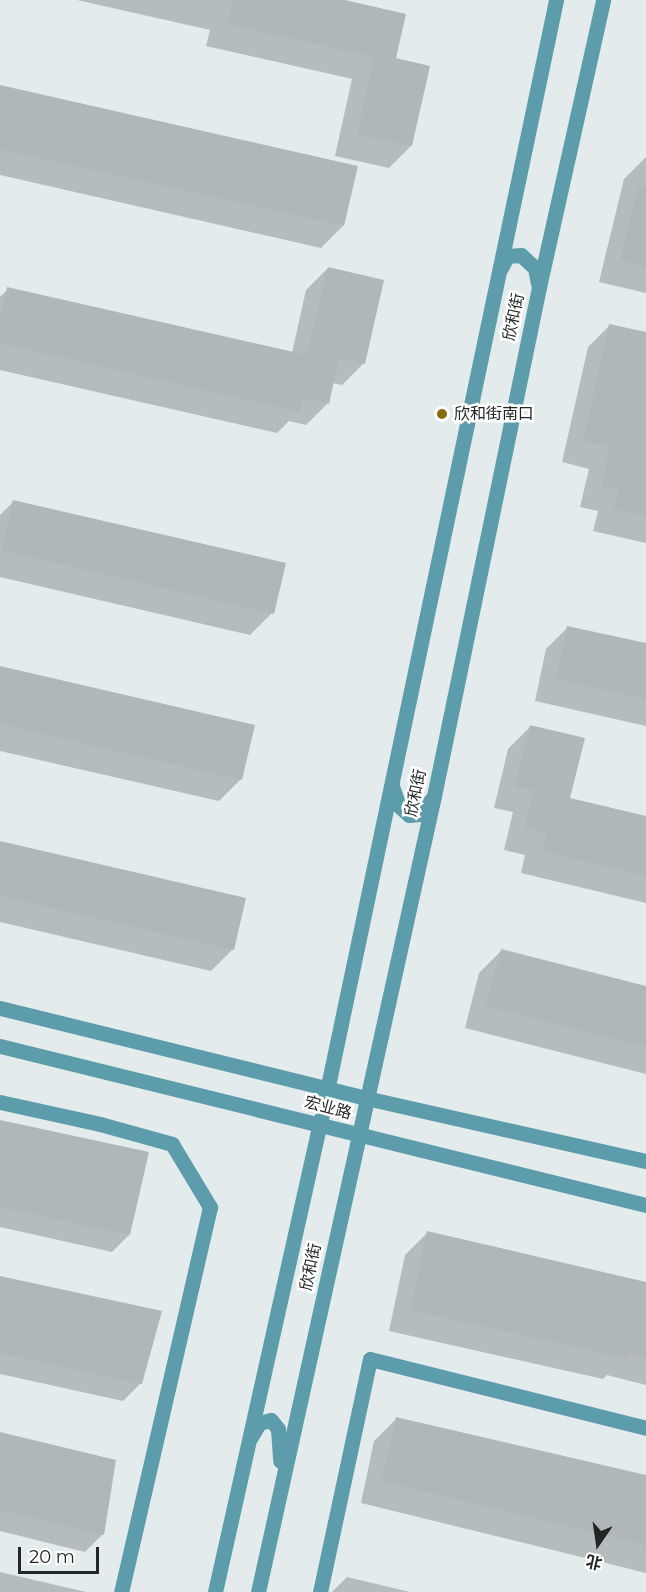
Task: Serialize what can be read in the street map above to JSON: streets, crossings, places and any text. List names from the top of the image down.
{
  "streets": {
    "street": ["欣和街", "宏业路"]
  },
  "crossings": [
    ["欣和街", "宏业路"]
  ],
  "places": ["欣和街南口"],
  "scale_bar": "20 m",
  "north": "bottom"
}
